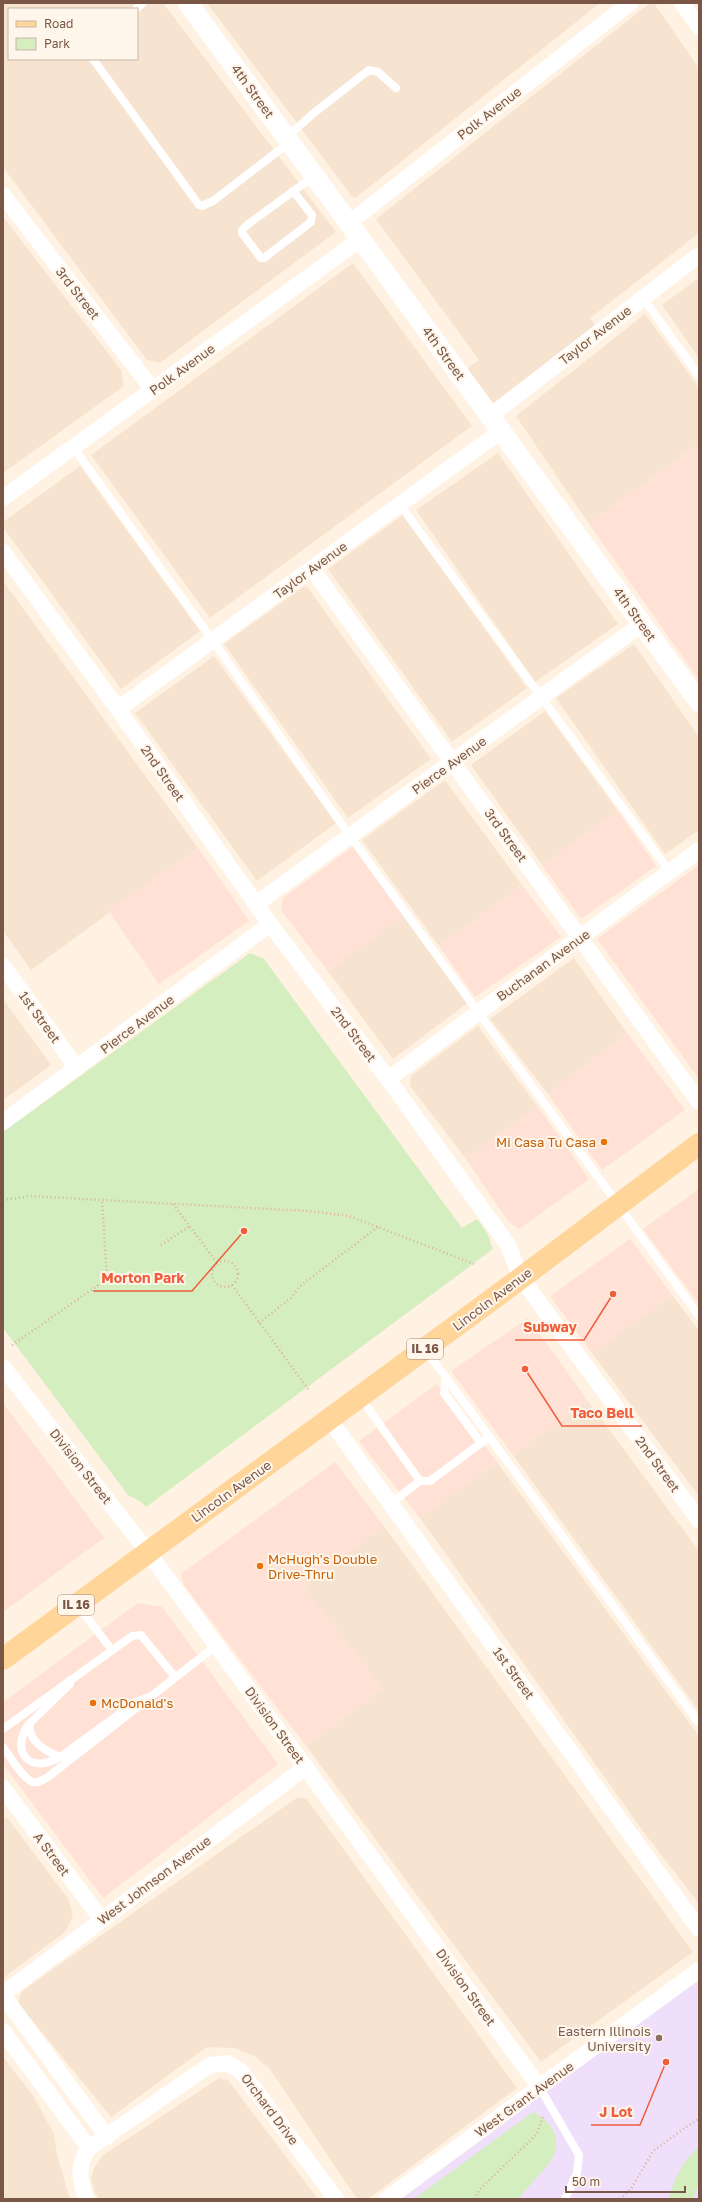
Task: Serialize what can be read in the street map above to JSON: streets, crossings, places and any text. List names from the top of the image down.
{
  "streets": {
    "main road": ["Lincoln Avenue", "IL 16"],
    "street": [
      "4th Street",
      "Polk Avenue",
      "3rd Street",
      "Taylor Avenue",
      "Pierce Avenue",
      "2nd Street",
      "Buchanan Avenue",
      "1st Street",
      "Division Street",
      "A Street",
      "West Johnson Avenue",
      "West Grant Avenue",
      "Orchard Drive"
    ]
  },
  "crossings": [
    ["4th Street", "Polk Avenue"],
    ["4th Street", "Taylor Avenue"],
    ["4th Street", "Pierce Avenue"],
    ["Polk Avenue", "3rd Street"],
    ["3rd Street", "Taylor Avenue"],
    ["3rd Street", "Pierce Avenue"],
    ["3rd Street", "Buchanan Avenue"],
    ["Taylor Avenue", "2nd Street"],
    ["Pierce Avenue", "2nd Street"],
    ["Pierce Avenue", "1st Street"],
    ["2nd Street", "Buchanan Avenue"],
    ["2nd Street", "Lincoln Avenue"],
    ["1st Street", "Lincoln Avenue"],
    ["Lincoln Avenue", "IL 16"],
    ["Lincoln Avenue", "Division Street"],
    ["IL 16", "Division Street"],
    ["Division Street", "West Johnson Avenue"],
    ["Division Street", "West Grant Avenue"],
    ["A Street", "West Johnson Avenue"]
  ],
  "places": [
    "Mi Casa Tu Casa",
    "Morton Park",
    "Subway",
    "Taco Bell",
    "McHugh's Double Drive-Thru",
    "McDonald's",
    "Eastern Illinois University",
    "J Lot"
  ],
  "legend": ["Road", "Park"],
  "scale_bar": "50 m"
}
